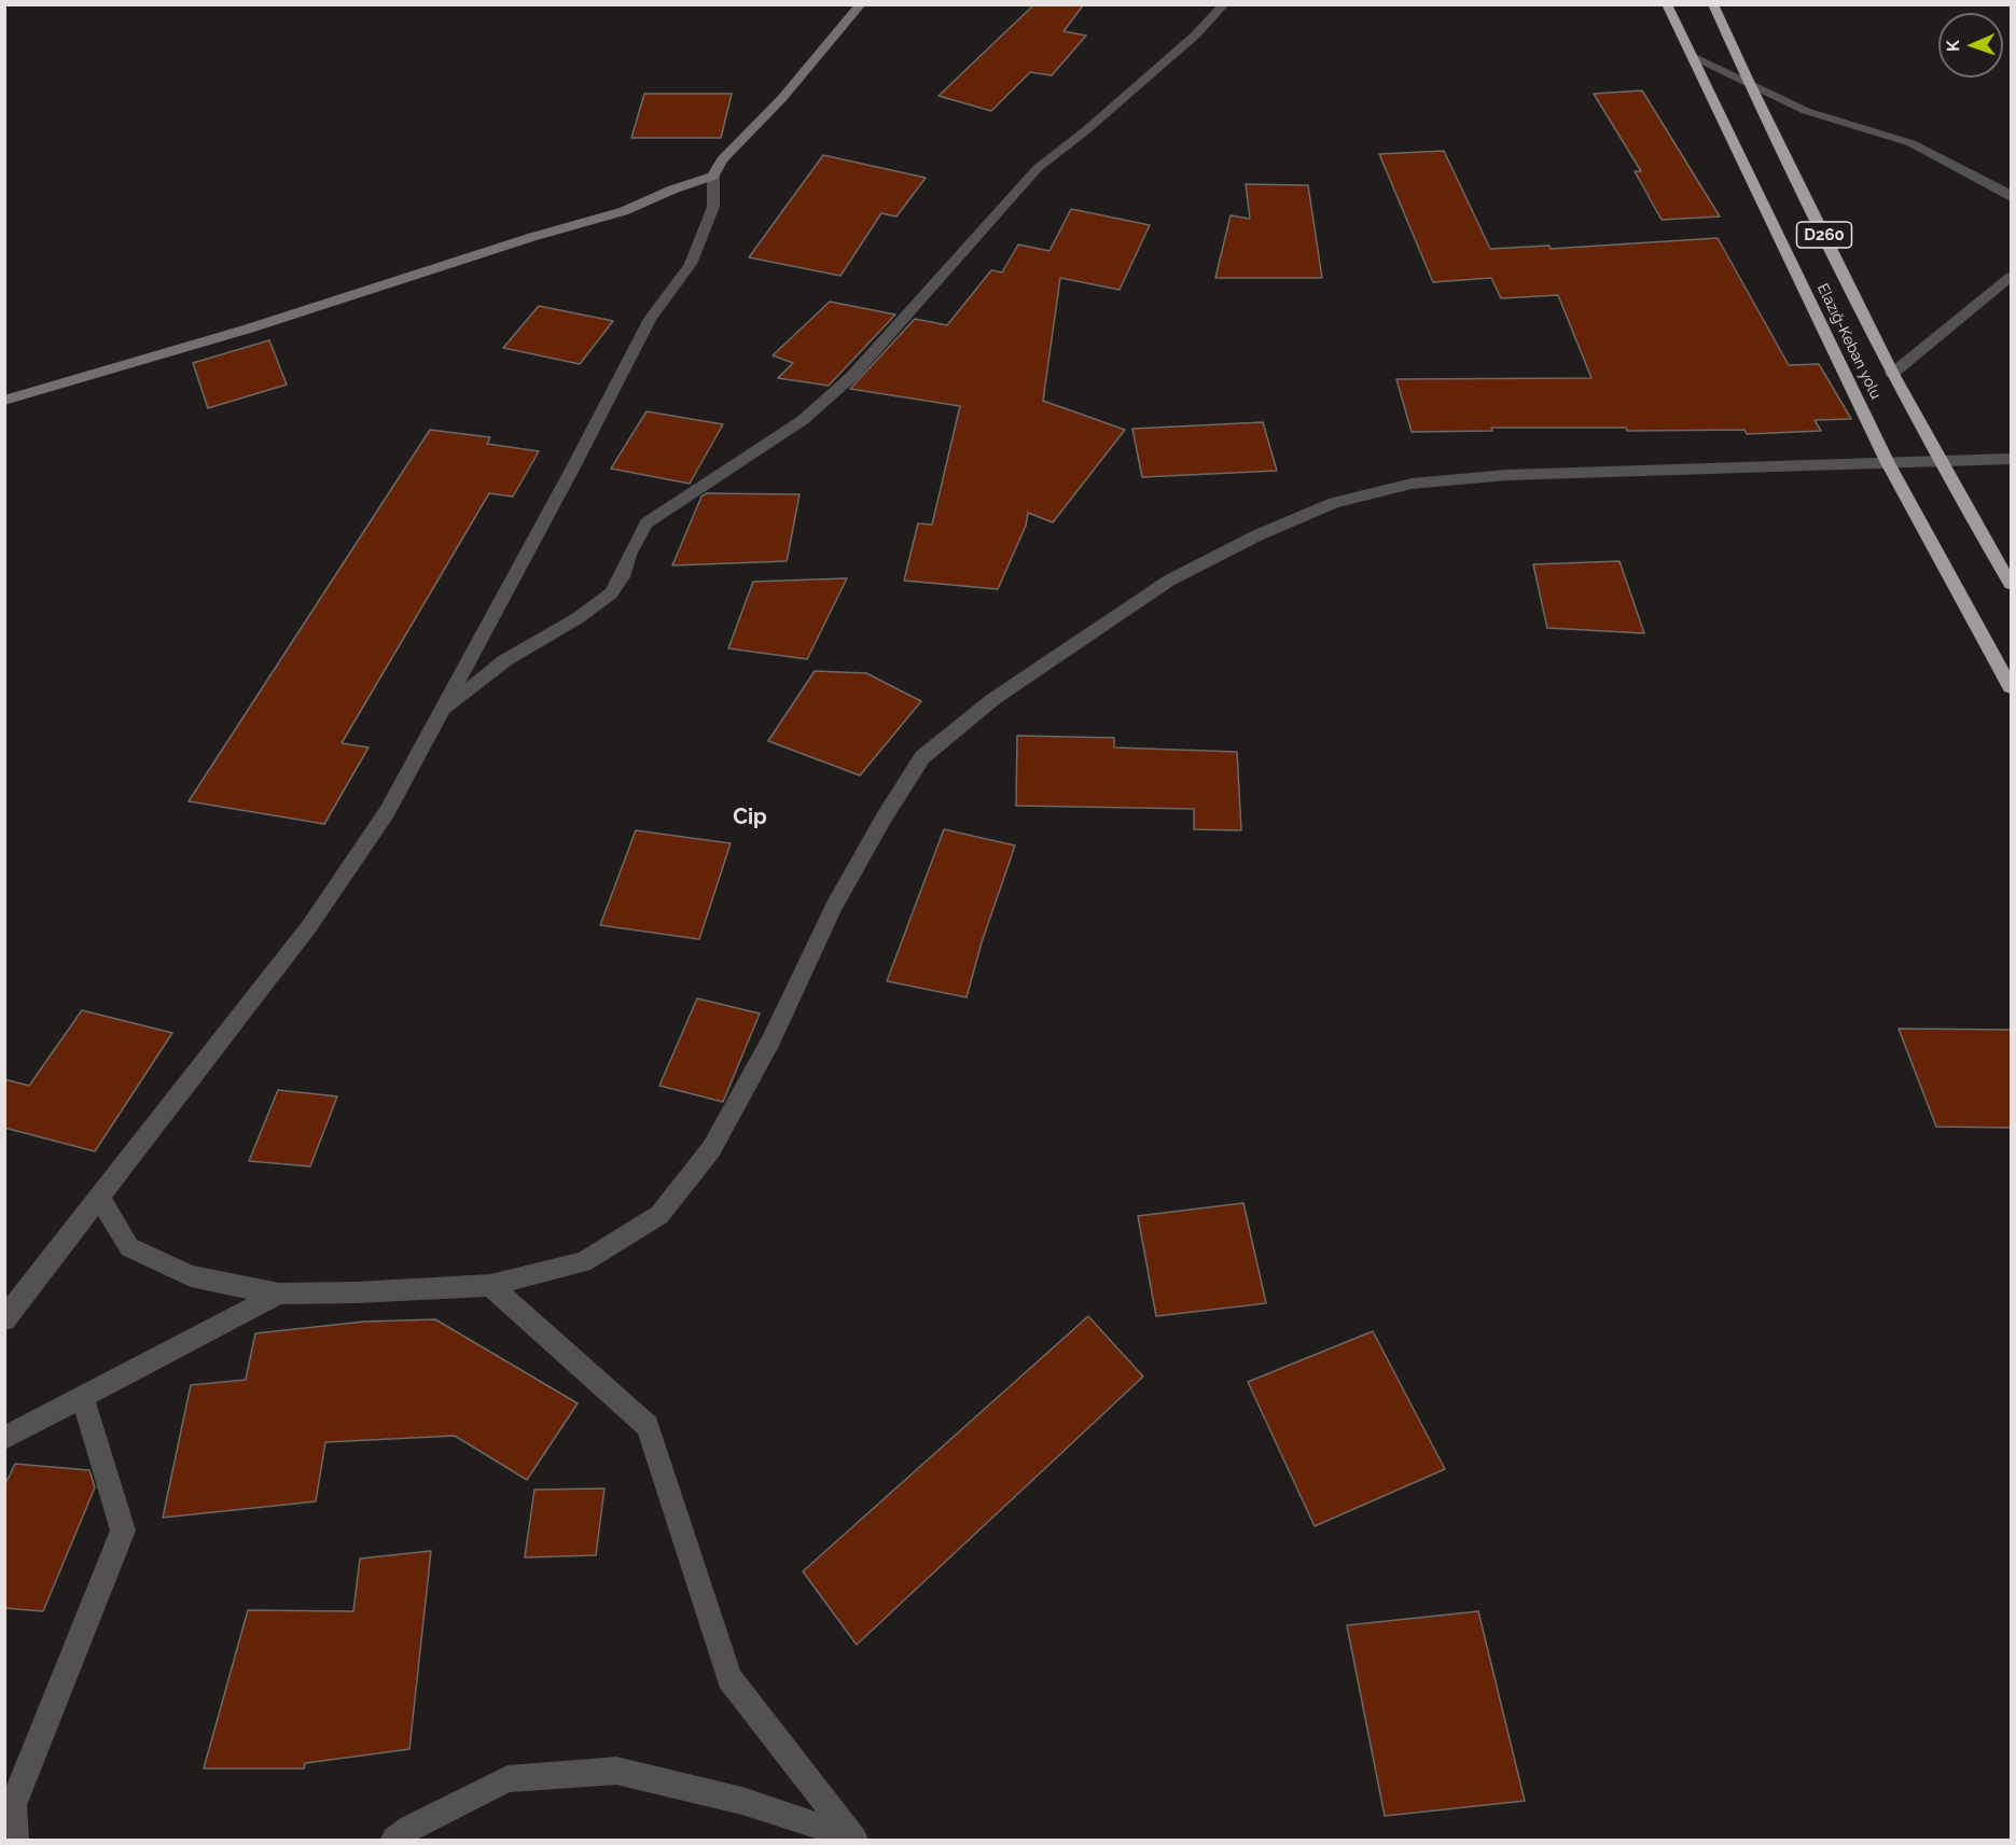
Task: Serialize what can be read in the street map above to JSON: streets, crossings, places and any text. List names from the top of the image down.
{
  "streets": {
    "highway": ["D260", "Elazığ-Keban yolu"]
  },
  "districts": ["Cip"],
  "north": "left"
}
